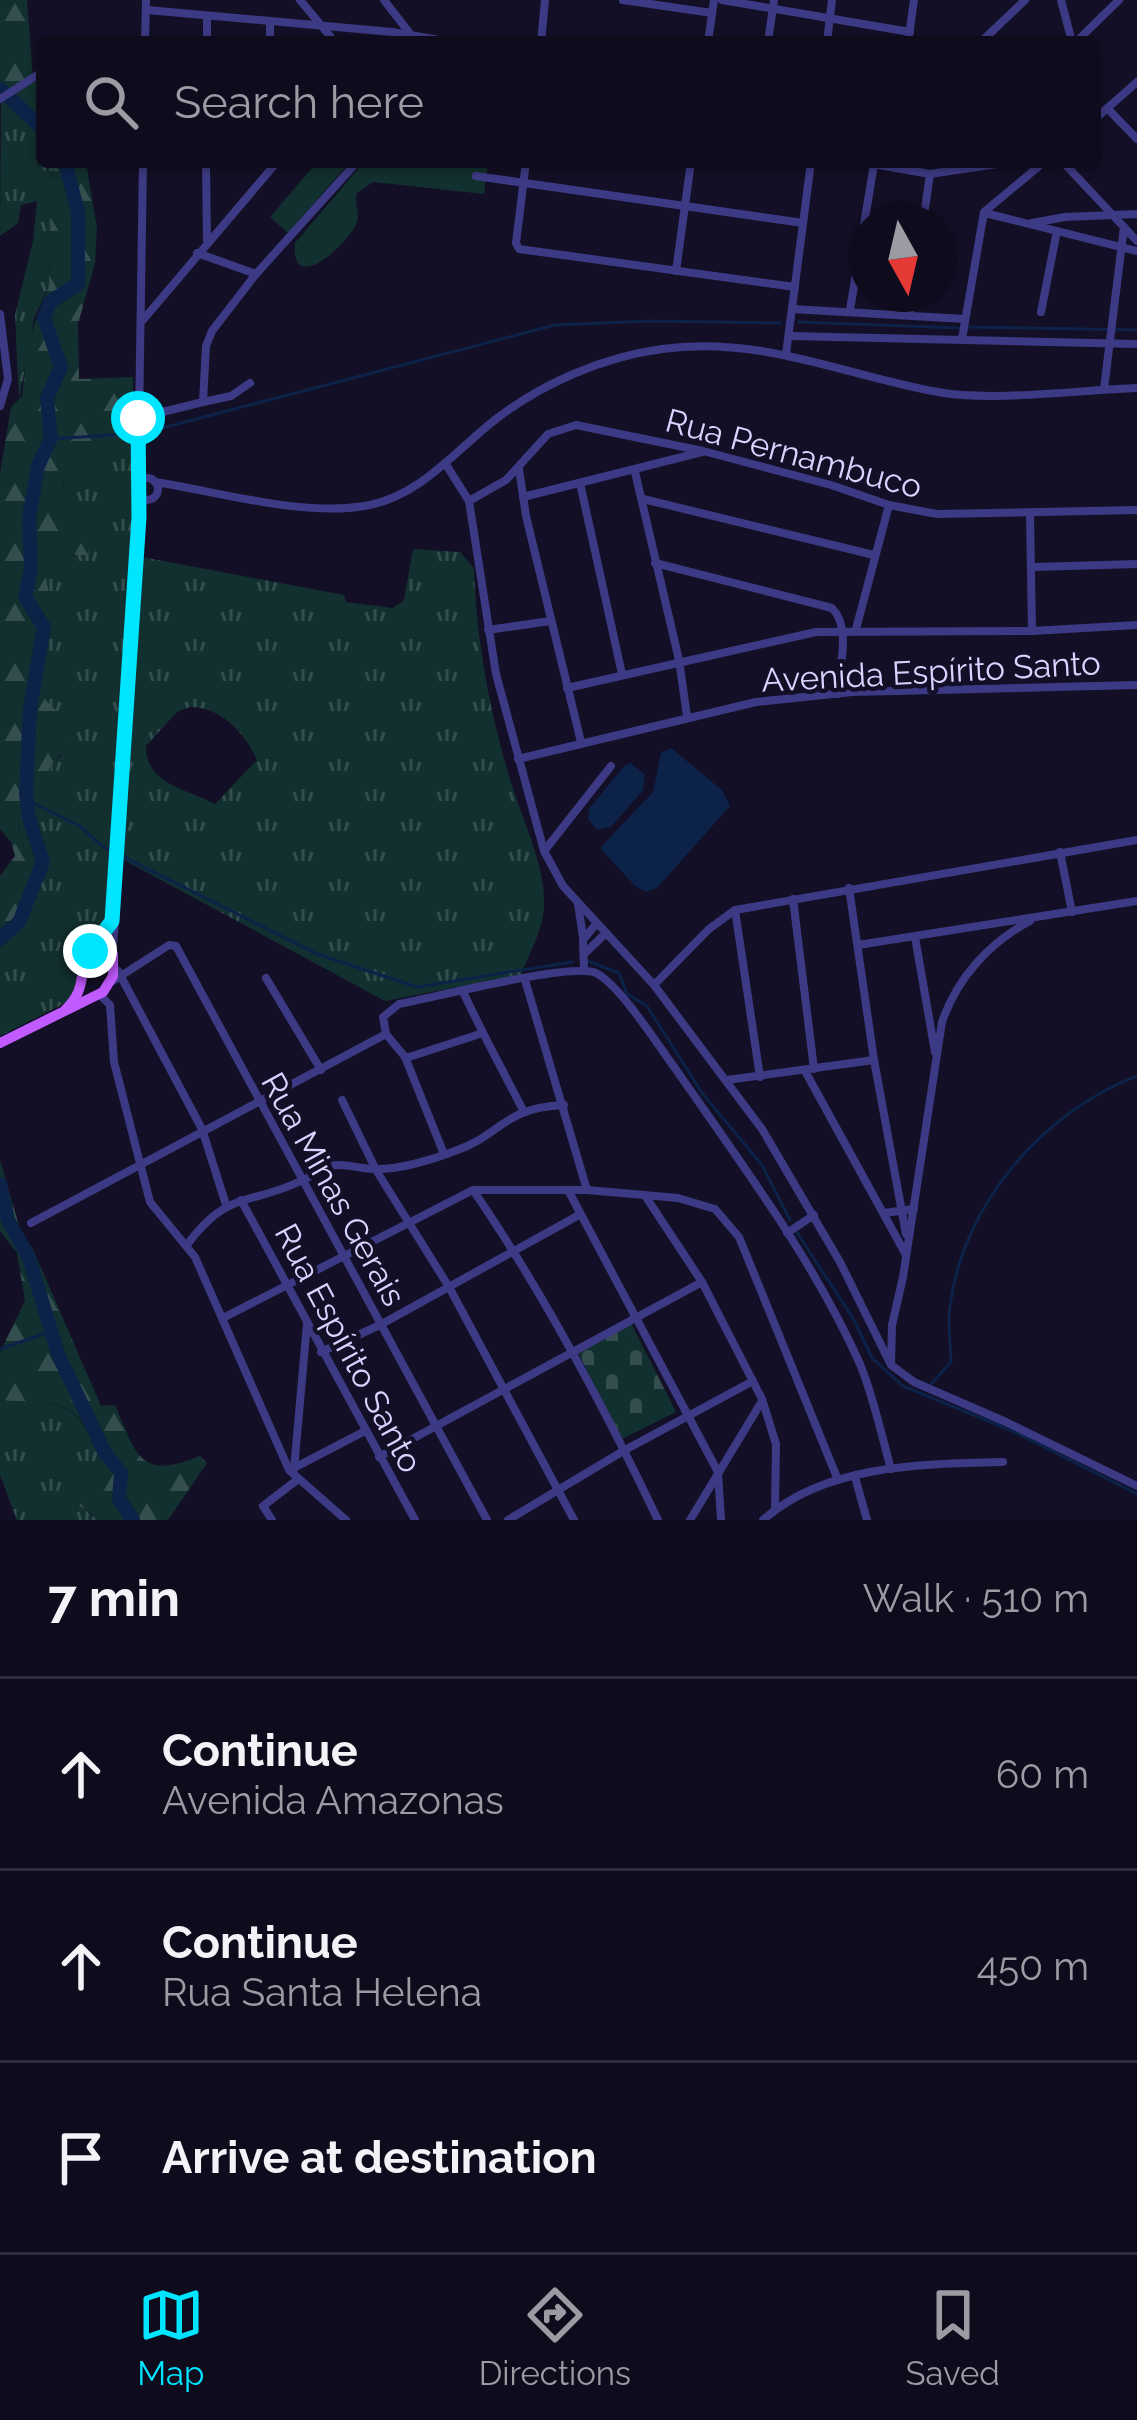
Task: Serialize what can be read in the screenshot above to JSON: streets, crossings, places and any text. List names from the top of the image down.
{
  "streets": {
    "street": [
      "Rua Pernambuco",
      "Avenida Espírito Santo",
      "Rua Minas Gerais",
      "Rua Espírito Santo"
    ]
  },
  "north": "bottom",
  "page": {
    "search": "Search here",
    "heading": ["7 min", "Walk · 510 m"],
    "list": [
      ["Continue", "Avenida Amazonas", "60 m"],
      ["Continue", "Rua Santa Helena", "450 m"],
      "Arrive at destination"
    ],
    "nav": ["Map", "Directions", "Saved"]
  }
}
